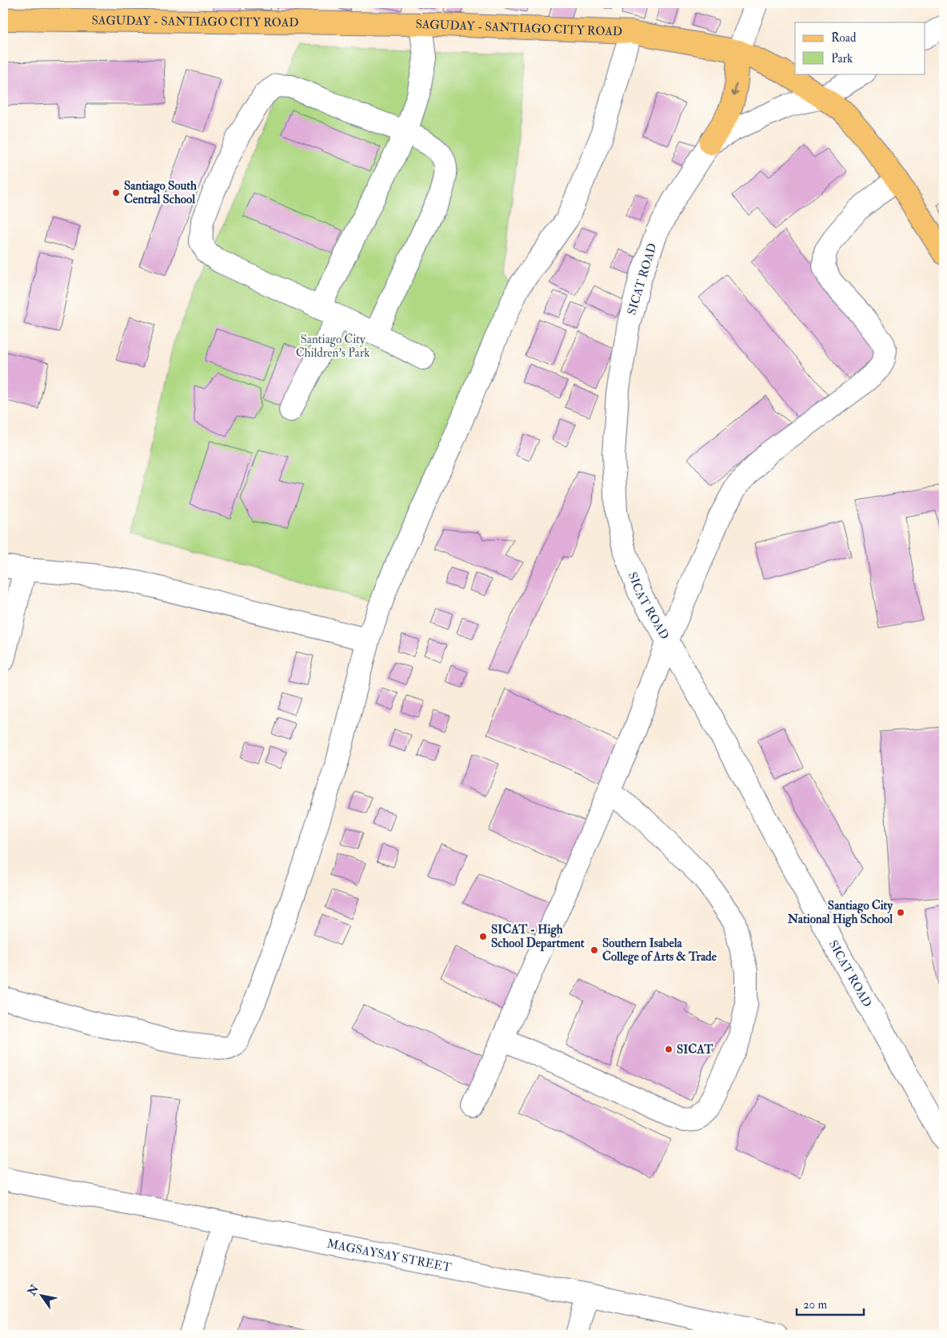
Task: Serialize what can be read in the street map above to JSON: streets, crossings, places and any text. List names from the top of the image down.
{
  "streets": {
    "main road": ["SAGUDAY - SANTIAGO CITY ROAD"],
    "street": ["SICAT ROAD", "MAGSAYSAY STREET"]
  },
  "crossings": [
    ["SAGUDAY - SANTIAGO CITY ROAD", "SICAT ROAD"]
  ],
  "parks": ["Santiago City Children's Park"],
  "places": [
    "Santiago South Central School",
    "Santiago City National High School",
    "SICAT - High School Department",
    "Southern Isabela College of Arts & Trade",
    "SICAT"
  ],
  "legend": ["Road", "Park"],
  "scale_bar": "20 m",
  "north": "top left"
}
